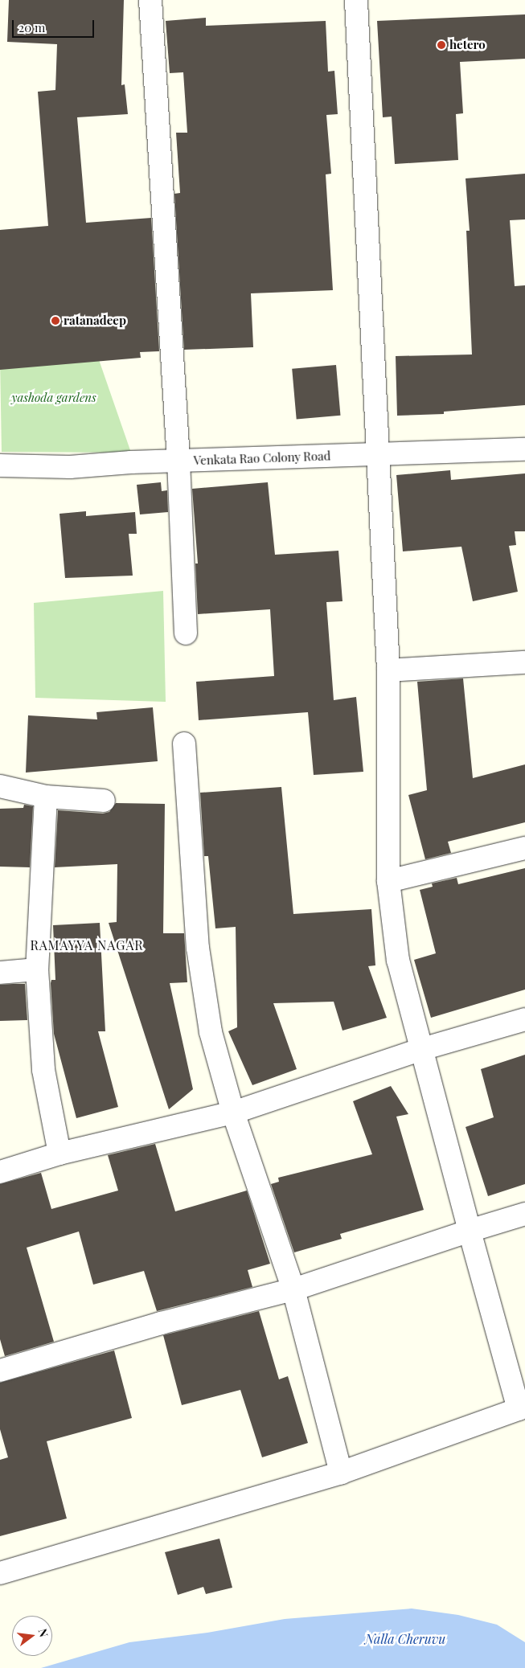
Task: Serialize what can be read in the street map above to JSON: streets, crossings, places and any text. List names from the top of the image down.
{
  "streets": {
    "street": ["Venkata Rao Colony Road"]
  },
  "districts": ["RAMAYYA NAGAR"],
  "water": ["Nalla Cheruvu"],
  "parks": ["yashoda gardens"],
  "places": ["hetero", "ratanadeep"],
  "scale_bar": "20 m",
  "north": "right"
}
